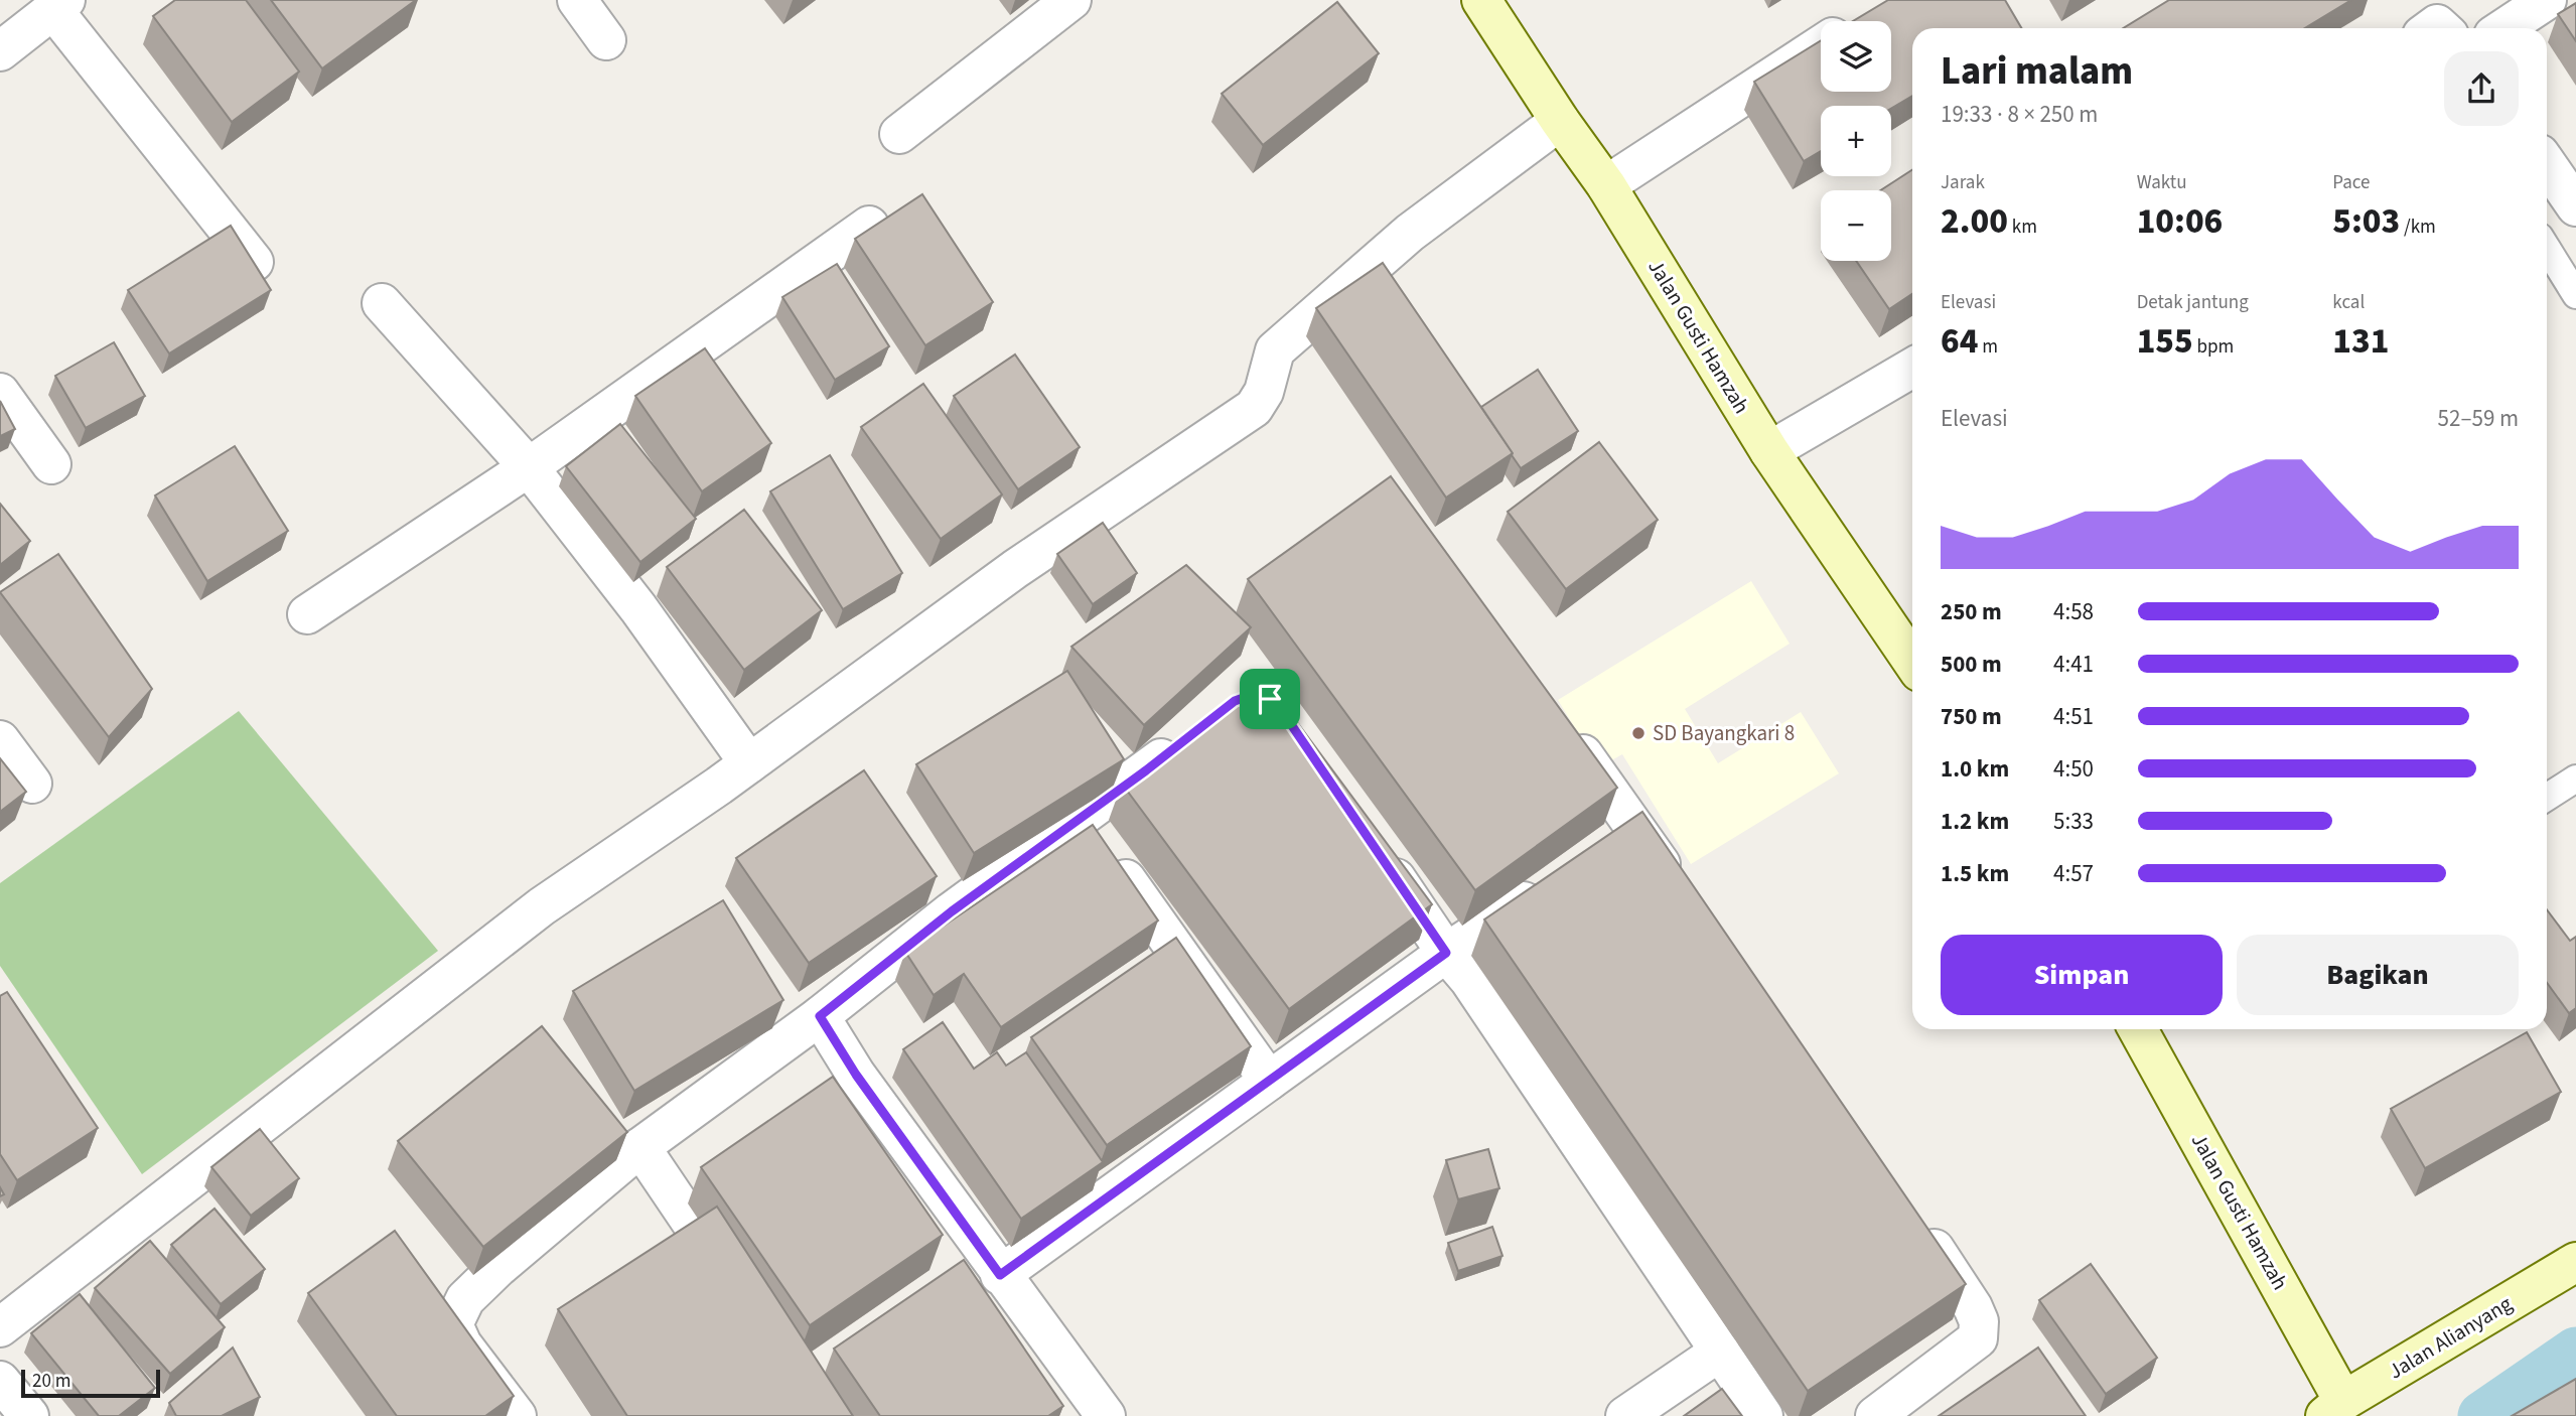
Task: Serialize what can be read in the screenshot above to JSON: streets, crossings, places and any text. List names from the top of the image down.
{
  "streets": {
    "street": ["Jalan Gusti Hamzah", "Jalan Alianyang"]
  },
  "crossings": [
    ["Jalan Gusti Hamzah", "Jalan Alianyang"]
  ],
  "places": ["SD Bayangkari 8"],
  "scale_bar": "20 m",
  "page": {
    "map_buttons": ["+", "−"],
    "heading": ["Lari malam", "19:33 · 8 × 250 m"],
    "stats": [
      ["Jarak", "2.00 km"],
      ["Waktu", "10:06"],
      ["Pace", "5:03 /km"],
      ["Elevasi", "64 m"],
      ["Detak jantung", "155 bpm"],
      ["kcal", "131"]
    ],
    "chart": ["Elevasi", "52–59 m"],
    "list": [
      {
        "name": "250 m",
        "note": "4:58"
      },
      {
        "name": "500 m",
        "note": "4:41"
      },
      {
        "name": "750 m",
        "note": "4:51"
      },
      {
        "name": "1.0 km",
        "note": "4:50"
      },
      {
        "name": "1.2 km",
        "note": "5:33"
      },
      {
        "name": "1.5 km",
        "note": "4:57"
      }
    ],
    "buttons": ["Simpan", "Bagikan"],
    "scale": "20 m"
  }
}
